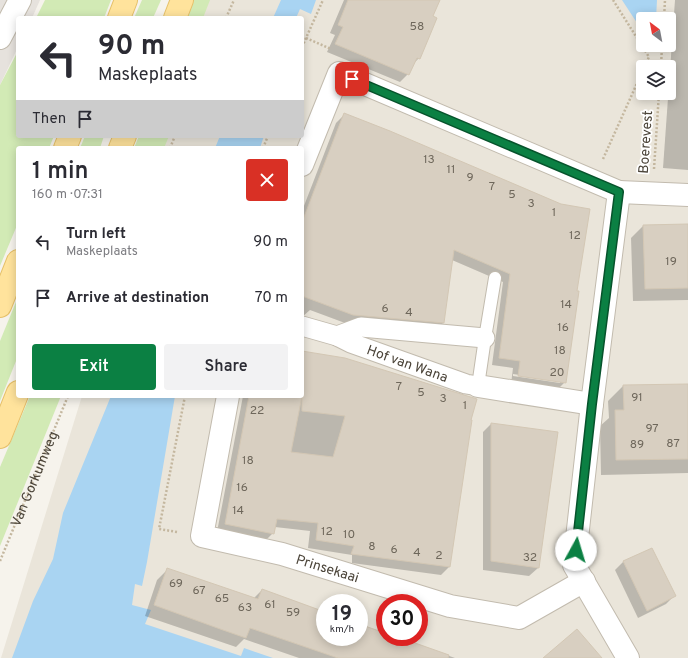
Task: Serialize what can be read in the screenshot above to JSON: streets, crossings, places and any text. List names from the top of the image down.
{
  "streets": {
    "street": ["Hof van Wana", "Prinsekaai"],
    "path": ["Boerevest", "Van Gorkumweg"]
  },
  "house_numbers": [
    "58",
    "13",
    "11",
    "9",
    "7",
    "5",
    "3",
    "1",
    "12",
    "19",
    "14",
    "6",
    "4",
    "16",
    "18",
    "20",
    "7",
    "5",
    "91",
    "3",
    "1",
    "22",
    "97",
    "87",
    "89",
    "18",
    "16",
    "14",
    "12",
    "10",
    "8",
    "6",
    "4",
    "2",
    "32",
    "69",
    "67",
    "65",
    "61",
    "63",
    "59"
  ],
  "north": "top left",
  "page": {
    "turn": ["90 m", "Maskeplaats"],
    "then": "Then",
    "heading": ["1 min", "160 m · 07:31"],
    "list": [
      {
        "name": "Turn left",
        "note": "Maskeplaats",
        "value": "90 m"
      },
      {
        "name": "Arrive at destination",
        "value": "70 m"
      }
    ],
    "buttons": ["Exit", "Share"],
    "speed": "19 km/h",
    "limit": "30"
  }
}
